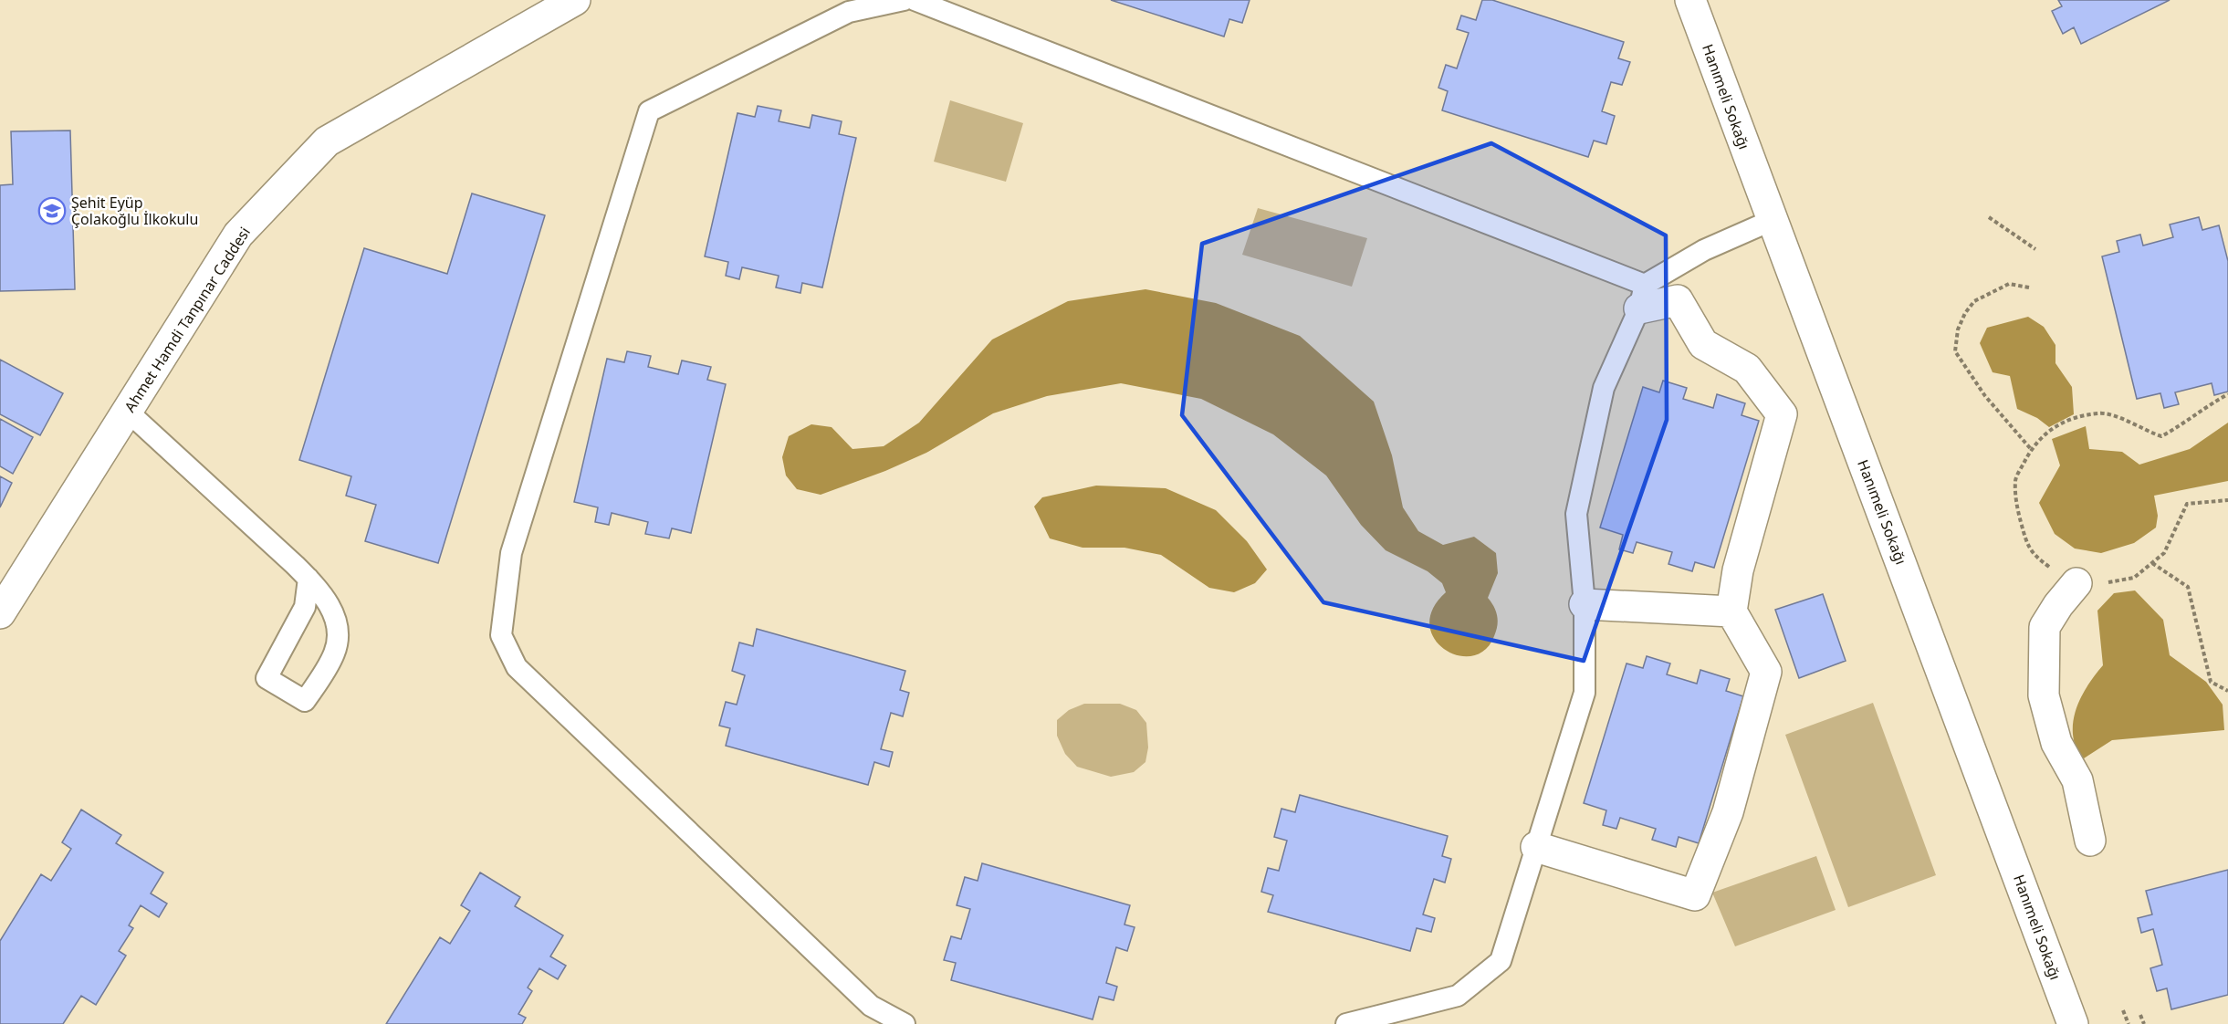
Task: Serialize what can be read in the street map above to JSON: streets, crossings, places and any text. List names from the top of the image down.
{
  "streets": {
    "street": ["Hanımeli Sokağı", "Ahmet Hamdi Tanpınar Caddesi"]
  },
  "places": {
    "school or university": ["Şehit Eyüp Çolakoğlu İlkokulu"]
  }
}
